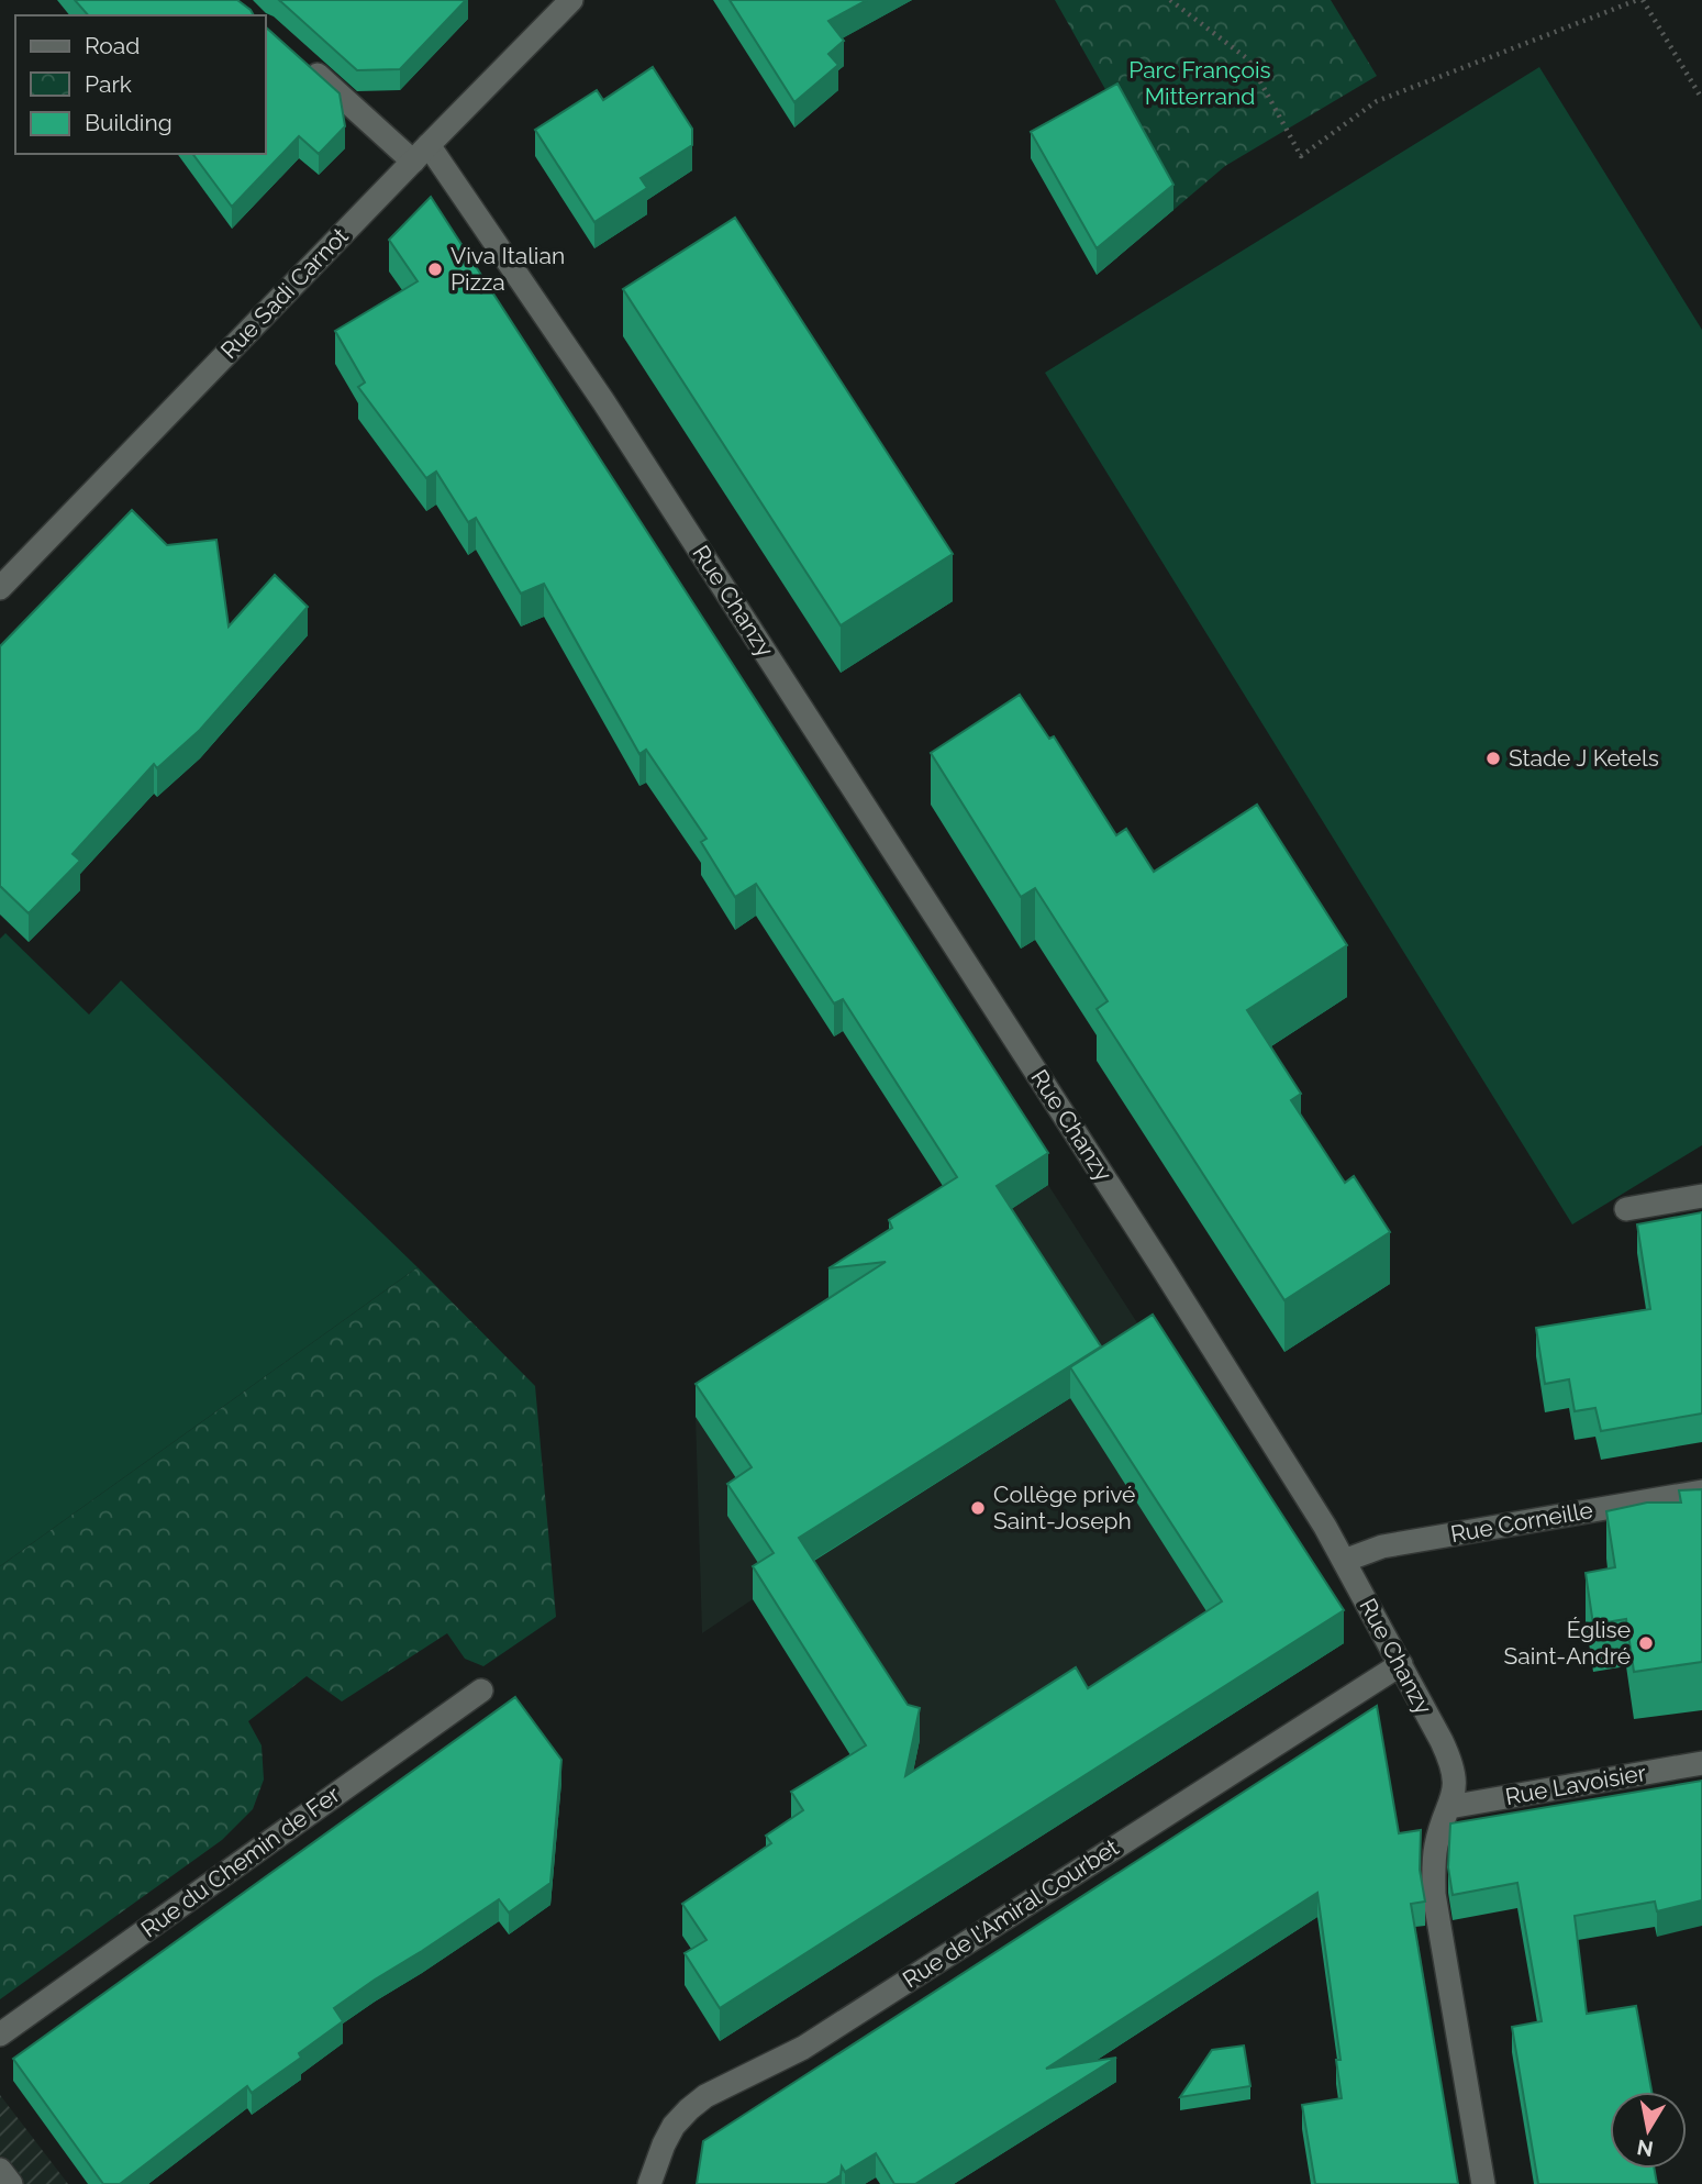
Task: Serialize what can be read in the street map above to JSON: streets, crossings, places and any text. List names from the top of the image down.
{
  "streets": {
    "street": [
      "Rue Sadi Carnot",
      "Rue Chanzy",
      "Rue Corneille",
      "Rue Lavoisier",
      "Rue du Chemin de Fer",
      "Rue de l'Amiral Courbet"
    ]
  },
  "crossings": [
    ["Rue Sadi Carnot", "Rue Chanzy"],
    ["Rue Chanzy", "Rue Corneille"],
    ["Rue Chanzy", "Rue Lavoisier"],
    ["Rue Chanzy", "Rue de l'Amiral Courbet"]
  ],
  "parks": ["Parc François Mitterrand"],
  "places": [
    "Viva Italian Pizza",
    "Stade J Ketels",
    "Collège privé Saint-Joseph",
    "Église Saint-André"
  ],
  "legend": ["Road", "Park", "Building"],
  "north": "bottom"
}
